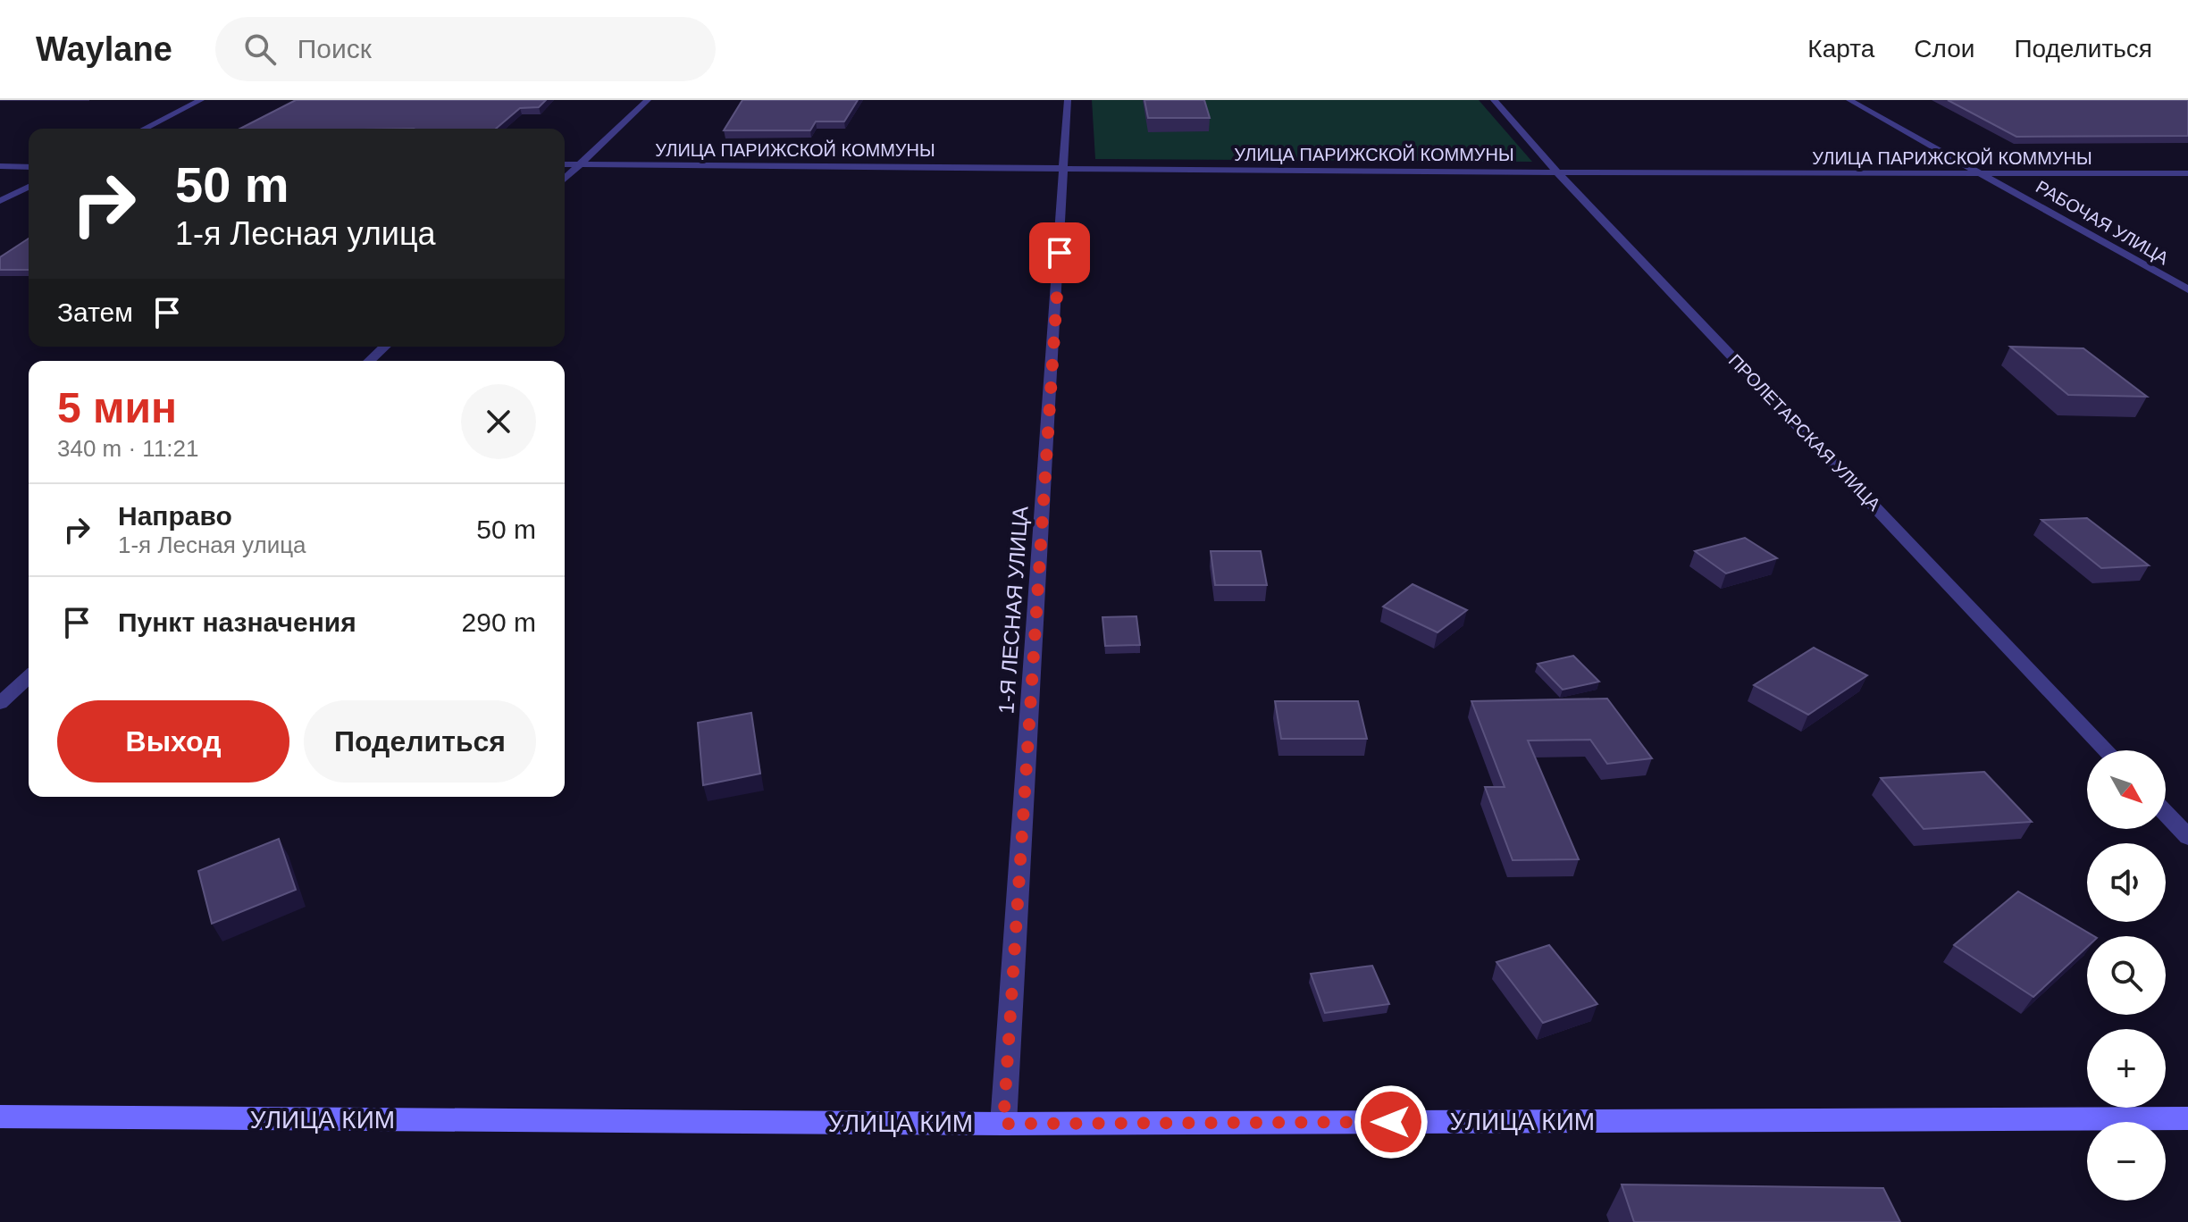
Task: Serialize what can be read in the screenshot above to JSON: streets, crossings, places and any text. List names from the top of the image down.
{
  "streets": {
    "main road": ["УЛИЦА КИМ"],
    "street": [
      "УЛИЦА ПАРИЖСКОЙ КОММУНЫ",
      "РАБОЧАЯ УЛИЦА",
      "ПРОЛЕТАРСКАЯ УЛИЦА",
      "1-Я ЛЕСНАЯ УЛИЦА"
    ]
  },
  "crossings": [
    ["УЛИЦА ПАРИЖСКОЙ КОММУНЫ", "РАБОЧАЯ УЛИЦА"],
    ["УЛИЦА ПАРИЖСКОЙ КОММУНЫ", "ПРОЛЕТАРСКАЯ УЛИЦА"],
    ["УЛИЦА ПАРИЖСКОЙ КОММУНЫ", "1-Я ЛЕСНАЯ УЛИЦА"],
    ["1-Я ЛЕСНАЯ УЛИЦА", "УЛИЦА КИМ"]
  ],
  "north": "bottom right",
  "page": {
    "header": "Waylane",
    "search": "Поиск",
    "nav": ["Карта", "Слои", "Поделиться"],
    "turn": ["50 m", "1-я Лесная улица"],
    "then": "Затем",
    "heading": ["5 мин", "340 m · 11:21"],
    "list": [
      {
        "name": "Направо",
        "note": "1-я Лесная улица",
        "value": "50 m"
      },
      {
        "name": "Пункт назначения",
        "value": "290 m"
      }
    ],
    "buttons": ["Выход", "Поделиться"],
    "map_buttons": ["+", "−"]
  }
}
